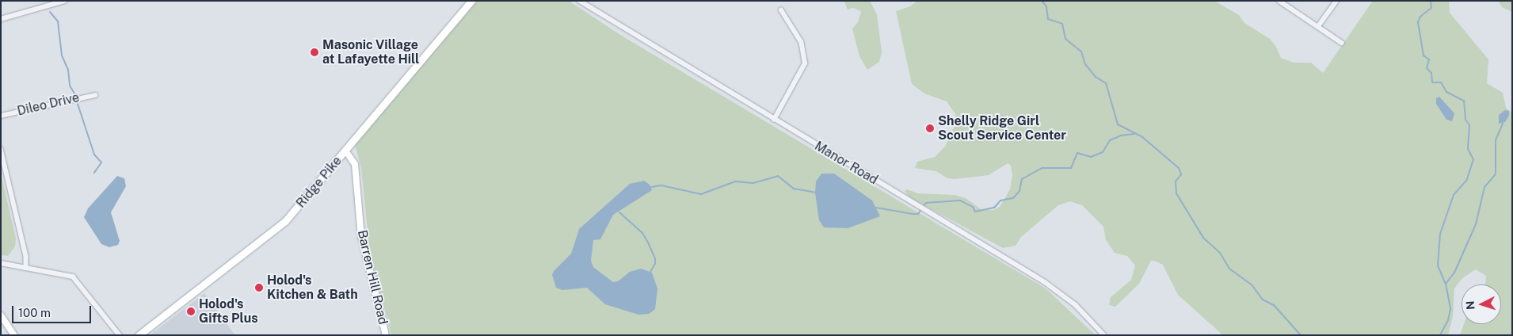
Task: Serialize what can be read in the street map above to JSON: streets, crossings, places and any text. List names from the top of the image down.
{
  "streets": {
    "main road": ["Ridge Pike"],
    "street": ["Dileo Drive", "Manor Road", "Barren Hill Road"]
  },
  "crossings": [
    ["Ridge Pike", "Barren Hill Road"]
  ],
  "places": [
    "Masonic Village at Lafayette Hill",
    "Shelly Ridge Girl Scout Service Center",
    "Holod's Kitchen & Bath",
    "Holod's Gifts Plus"
  ],
  "scale_bar": "100 m",
  "north": "left"
}
